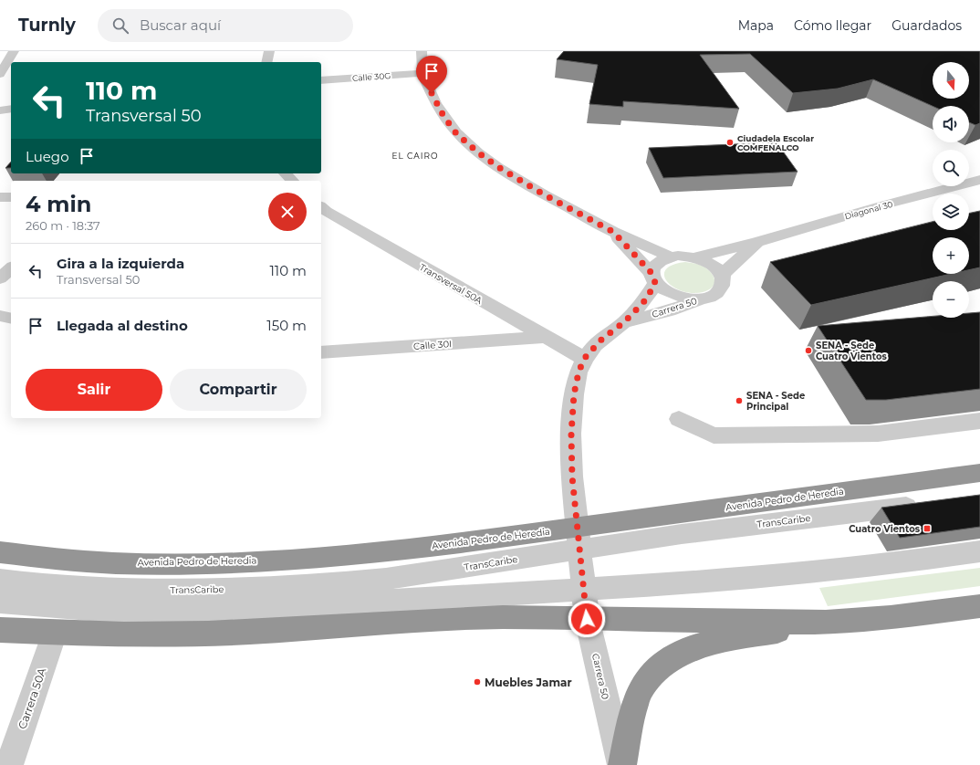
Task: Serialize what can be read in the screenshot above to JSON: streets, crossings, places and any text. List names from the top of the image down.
{
  "streets": {
    "highway": ["Avenida Pedro de Heredia"],
    "street": [
      "Calle 30G",
      "Diagonal 30",
      "Transversal 50A",
      "Carrera 50",
      "Calle 30I",
      "TransCaribe",
      "Carrera 50A"
    ]
  },
  "crossings": [
    ["Diagonal 30", "Carrera 50"],
    ["Transversal 50A", "Carrera 50"],
    ["Transversal 50A", "Calle 30I"],
    ["Carrera 50", "Avenida Pedro de Heredia"],
    ["Carrera 50", "TransCaribe"],
    ["Avenida Pedro de Heredia", "TransCaribe"]
  ],
  "districts": ["EL CAIRO"],
  "places": {
    "other": [
      "Ciudadela Escolar COMFENALCO",
      "SENA - Sede Cuatro Vientos",
      "SENA - Sede Principal",
      "Muebles Jamar"
    ],
    "transit": ["Cuatro Vientos"]
  },
  "north": "bottom",
  "page": {
    "header": "Turnly",
    "search": "Buscar aquí",
    "nav": ["Mapa", "Cómo llegar", "Guardados"],
    "map_buttons": ["+", "−"],
    "turn": ["110 m", "Transversal 50"],
    "then": "Luego",
    "heading": ["4 min", "260 m · 18:37"],
    "list": [
      {
        "name": "Gira a la izquierda",
        "note": "Transversal 50",
        "value": "110 m"
      },
      {
        "name": "Llegada al destino",
        "value": "150 m"
      }
    ],
    "buttons": ["Salir", "Compartir"]
  }
}
